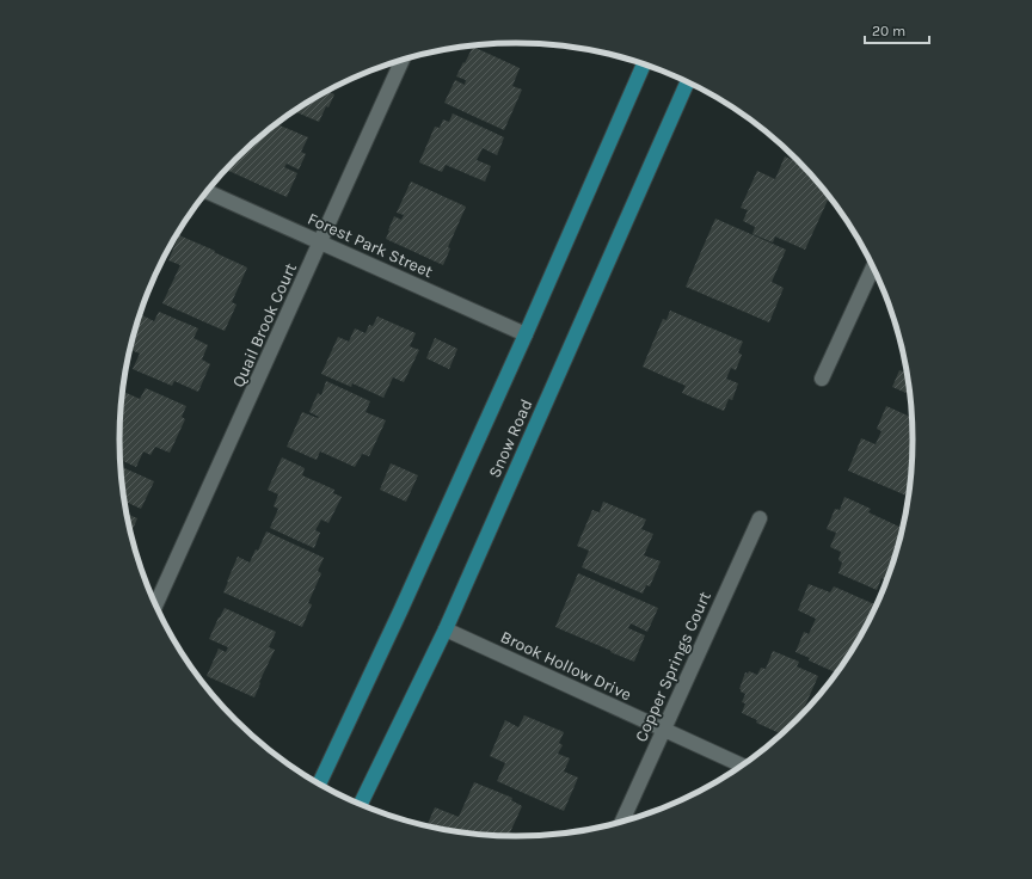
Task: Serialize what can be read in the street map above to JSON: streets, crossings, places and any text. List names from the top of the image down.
{
  "streets": {
    "main road": ["Snow Road"],
    "street": [
      "Forest Park Street",
      "Quail Brook Court",
      "Brook Hollow Drive",
      "Copper Springs Court"
    ]
  },
  "crossings": [
    ["Forest Park Street", "Quail Brook Court"],
    ["Forest Park Street", "Snow Road"],
    ["Snow Road", "Brook Hollow Drive"],
    ["Brook Hollow Drive", "Copper Springs Court"]
  ],
  "scale_bar": "20 m"
}
